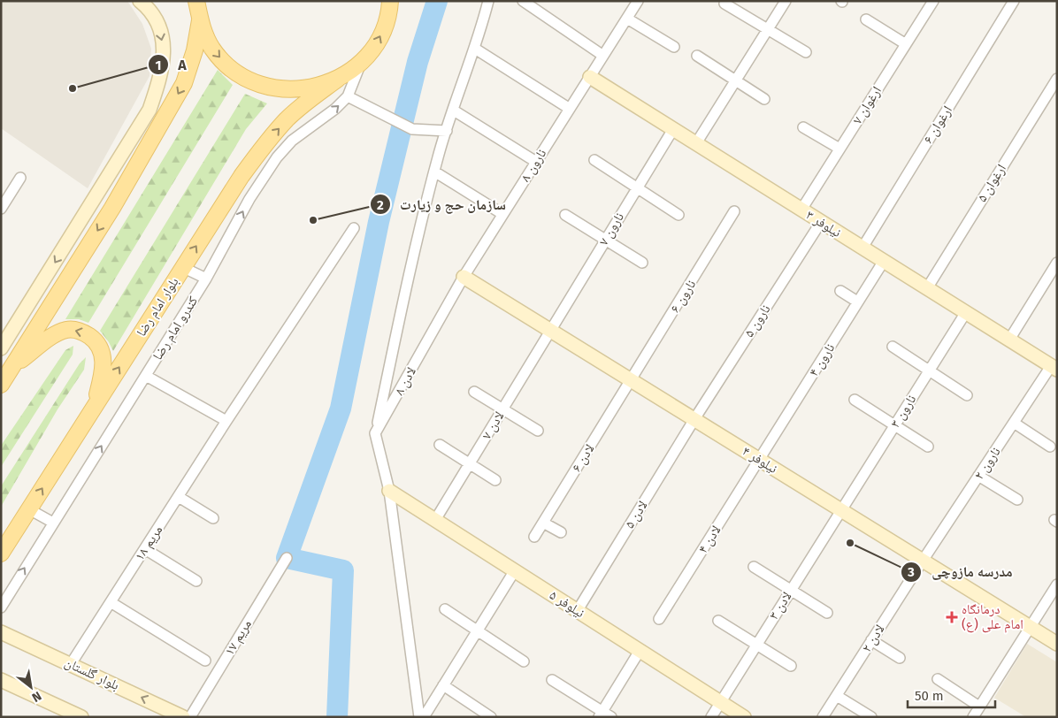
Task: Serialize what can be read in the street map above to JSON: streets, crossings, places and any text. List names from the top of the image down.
{
  "streets": {
    "main road": ["بلوار امام رضا"],
    "street": [
      "ارغوان ۷",
      "ارغوان ۶",
      "نارون ۸",
      "ارغوان ۵",
      "نیلوفر ۳",
      "نارون ۷",
      "نارون ۶",
      "نارون ۵",
      "کندرو امام رضا",
      "نارون ۴",
      "لادن ۸",
      "نارون ۳",
      "لادن ۷",
      "لادن ۶",
      "نیلوفر ۴",
      "نارون ۲",
      "لادن ۵",
      "لادن ۴",
      "مریم ۱۸",
      "نیلوفر ۵",
      "لادن ۳",
      "مریم ۱۷",
      "لادن ۲",
      "بلوار گلستان"
    ]
  },
  "crossings": [
    ["ارغوان ۷", "نیلوفر ۳"],
    ["ارغوان ۶", "نیلوفر ۳"],
    ["نارون ۸", "نیلوفر ۳"],
    ["نارون ۸", "لادن ۸"],
    ["نارون ۸", "نیلوفر ۴"],
    ["ارغوان ۵", "نیلوفر ۳"],
    ["نیلوفر ۳", "نارون ۷"],
    ["نیلوفر ۳", "نارون ۵"],
    ["نیلوفر ۳", "نارون ۴"],
    ["نیلوفر ۳", "نارون ۳"],
    ["نیلوفر ۳", "نارون ۲"],
    ["نارون ۷", "لادن ۷"],
    ["نارون ۷", "نیلوفر ۴"],
    ["نارون ۶", "لادن ۶"],
    ["نارون ۶", "نیلوفر ۴"],
    ["بلوار امام رضا", "کندرو امام رضا"],
    ["نارون ۵", "نیلوفر ۴"],
    ["نارون ۵", "لادن ۵"],
    ["نارون ۴", "نیلوفر ۴"],
    ["نارون ۴", "لادن ۴"],
    ["لادن ۸", "نیلوفر ۴"],
    ["نارون ۳", "نیلوفر ۴"],
    ["نارون ۳", "لادن ۳"],
    ["لادن ۷", "نیلوفر ۴"],
    ["لادن ۷", "نیلوفر ۵"],
    ["لادن ۶", "نیلوفر ۴"],
    ["نیلوفر ۴", "نارون ۲"],
    ["نیلوفر ۴", "لادن ۵"],
    ["نیلوفر ۴", "لادن ۴"],
    ["نیلوفر ۴", "لادن ۳"],
    ["نیلوفر ۴", "لادن ۲"],
    ["نارون ۲", "لادن ۲"],
    ["لادن ۵", "نیلوفر ۵"],
    ["مریم ۱۸", "بلوار گلستان"],
    ["نیلوفر ۵", "لادن ۳"]
  ],
  "one_way": ["کندرو امام رضا"],
  "places": {
    "other": ["A", "سازمان حج و زیارت", "مدرسه مازوچی"],
    "health": ["درمانگاه امام علی (ع)"]
  },
  "scale_bar": "50 m",
  "north": "bottom right"
}
